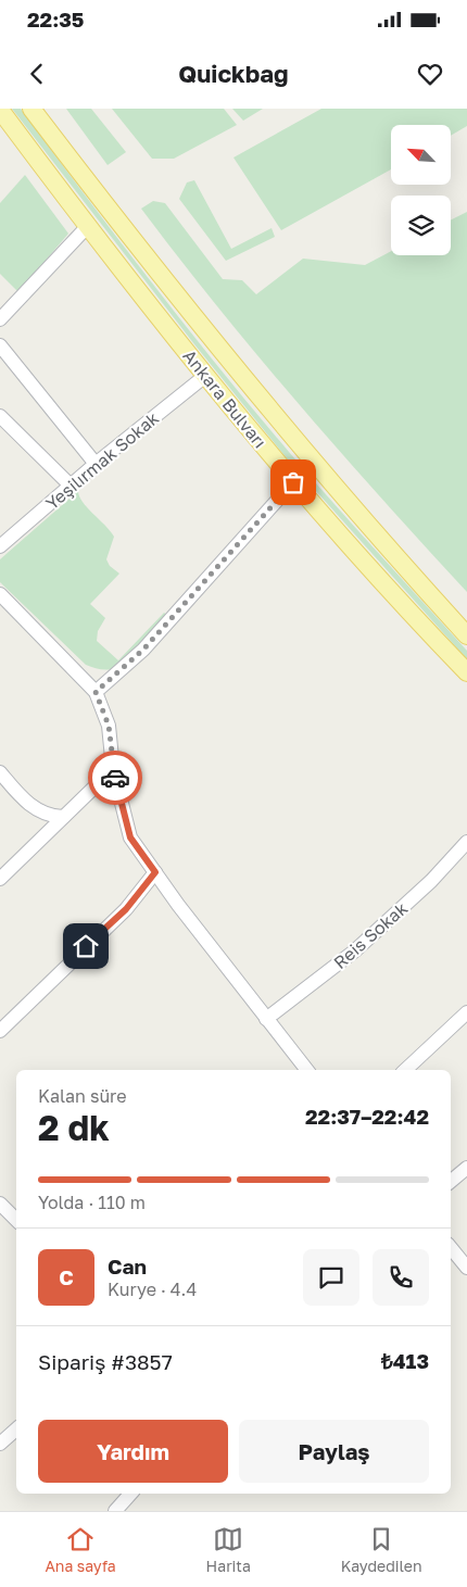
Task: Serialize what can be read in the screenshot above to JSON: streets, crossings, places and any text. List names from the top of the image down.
{
  "streets": {
    "main road": ["Ankara Bulvarı"],
    "street": ["Yeşilırmak Sokak", "Reis Sokak"]
  },
  "crossings": [
    ["Ankara Bulvarı", "Yeşilırmak Sokak"]
  ],
  "north": "top left",
  "page": {
    "status": "22:35",
    "header": "Quickbag",
    "heading": ["2 dk", "Kalan süre", "22:37–22:42"],
    "panel": [
      "Can",
      "Kurye · 4.4",
      "Sipariş #3857",
      "₺413"
    ],
    "bar": "Yolda · 110 m",
    "round": "C",
    "buttons": ["Yardım", "Paylaş"],
    "tabs": ["Ana sayfa", "Harita", "Kaydedilen"]
  }
}
